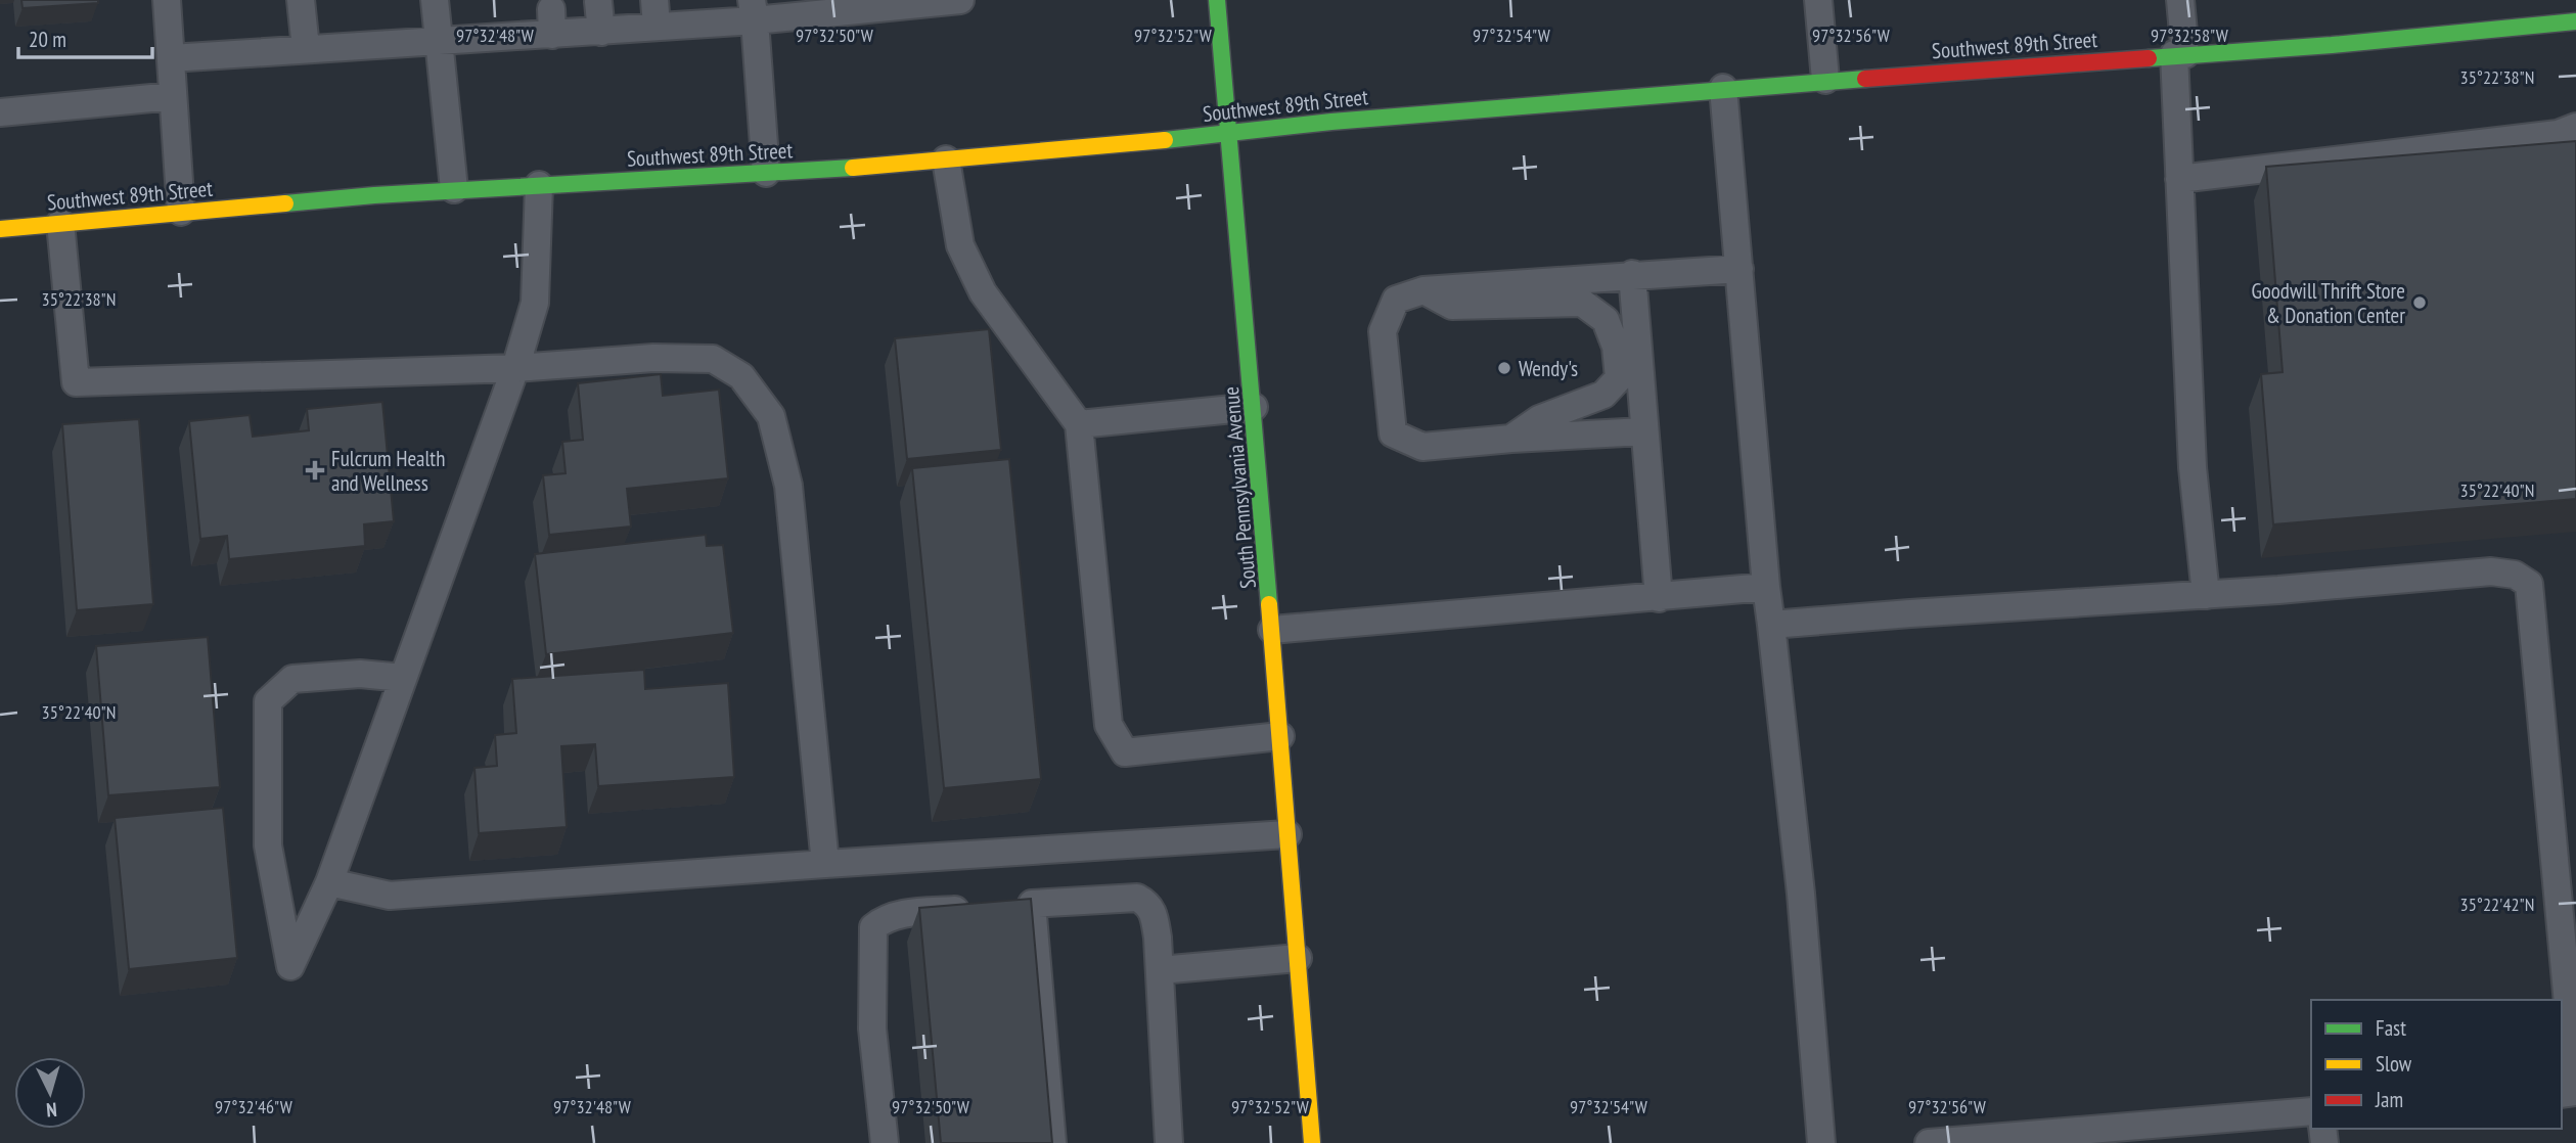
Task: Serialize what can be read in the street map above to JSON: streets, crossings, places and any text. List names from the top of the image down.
{
  "streets": {
    "main road": ["Southwest 89th Street", "South Pennsylvania Avenue"]
  },
  "crossings": [
    ["Southwest 89th Street", "South Pennsylvania Avenue"]
  ],
  "places": {
    "other": ["Goodwill Thrift Store & Donation Center", "Wendy's"],
    "health": ["Fulcrum Health and Wellness"]
  },
  "legend": ["Fast", "Slow", "Jam"],
  "scale_bar": "20 m",
  "north": "bottom",
  "coordinates": [
    "97°32'48\"W",
    "97°32'50\"W",
    "97°32'52\"W",
    "97°32'54\"W",
    "97°32'56\"W",
    "97°32'58\"W",
    "35°22'38\"N",
    "35°22'40\"N",
    "35°22'42\"N",
    "97°32'46\"W"
  ]
}
